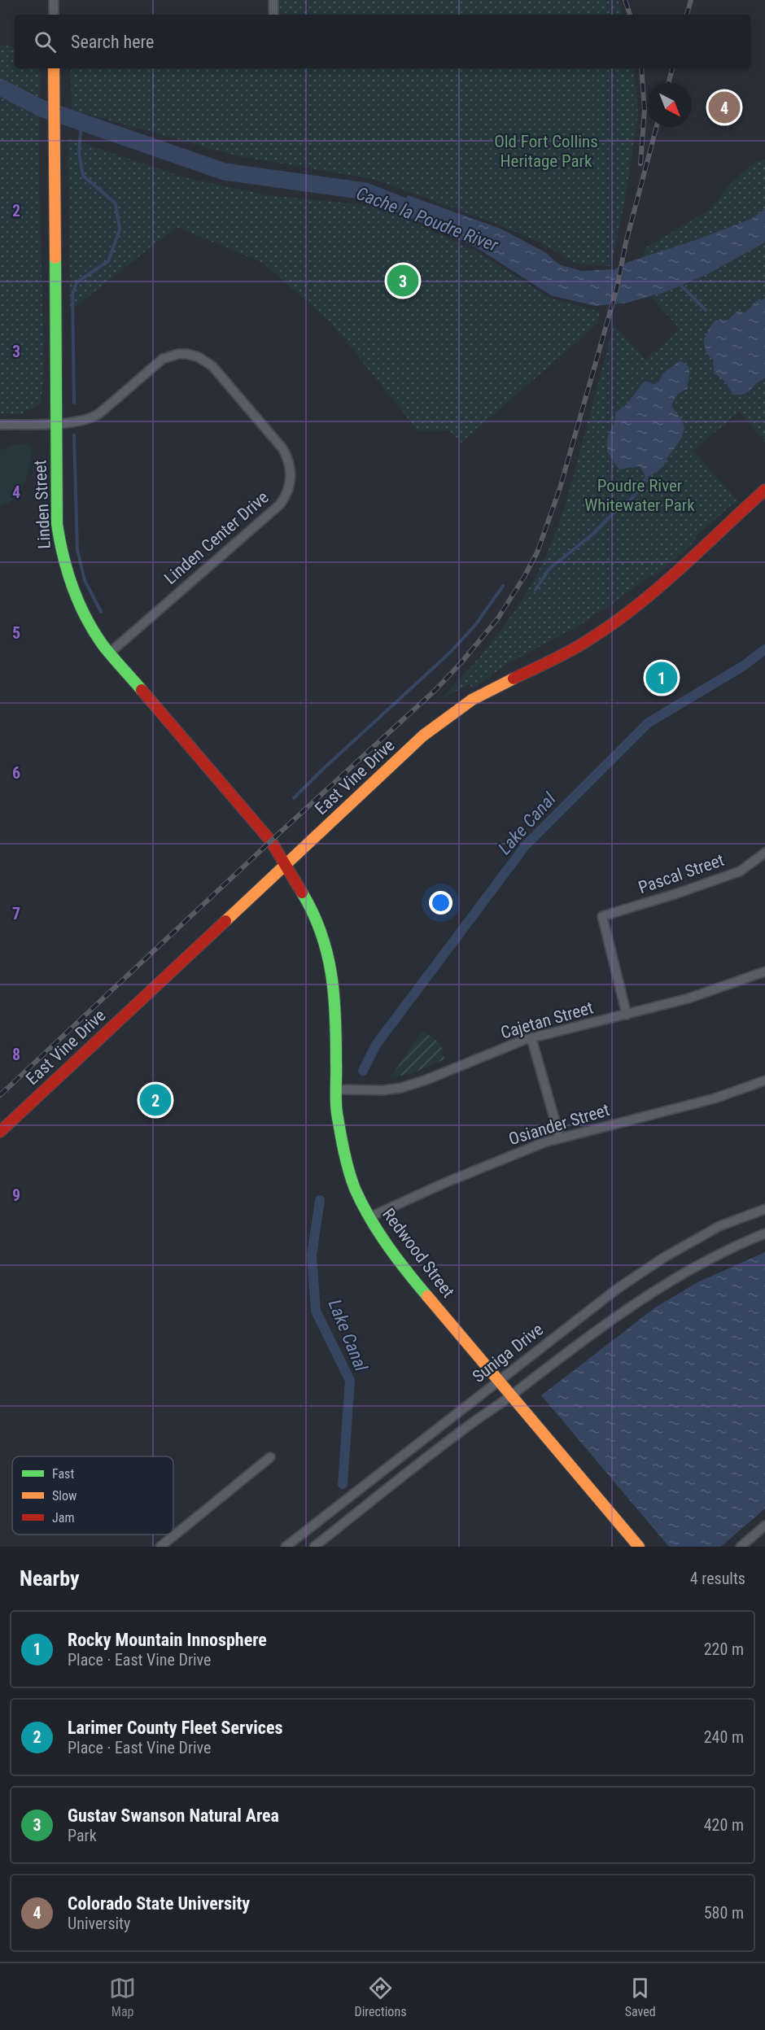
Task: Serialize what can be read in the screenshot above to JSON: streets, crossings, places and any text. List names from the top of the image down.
{
  "streets": {
    "street": [
      "Linden Street",
      "Linden Center Drive",
      "East Vine Drive",
      "Pascal Street",
      "Cajetan Street",
      "Osiander Street",
      "Redwood Street",
      "Suniga Drive"
    ]
  },
  "crossings": [
    ["Linden Street", "Linden Center Drive"],
    ["Linden Street", "East Vine Drive"],
    ["Linden Street", "Redwood Street"],
    ["East Vine Drive", "Redwood Street"],
    ["Pascal Street", "Cajetan Street"],
    ["Cajetan Street", "Redwood Street"],
    ["Osiander Street", "Redwood Street"],
    ["Redwood Street", "Suniga Drive"]
  ],
  "water": ["Cache la Poudre River", "Lake Canal"],
  "parks": ["Old Fort Collins Heritage Park", "Poudre River Whitewater Park"],
  "legend": ["Fast", "Slow", "Jam"],
  "north": "bottom right",
  "page": {
    "search": "Search here",
    "pins": [
      "4",
      "3",
      "1",
      "2"
    ],
    "heading": ["Nearby", "4 results"],
    "list": [
      {
        "mark": "1",
        "name": "Rocky Mountain Innosphere",
        "note": "Place · East Vine Drive",
        "value": "220 m"
      },
      {
        "mark": "2",
        "name": "Larimer County Fleet Services",
        "note": "Place · East Vine Drive",
        "value": "240 m"
      },
      {
        "mark": "3",
        "name": "Gustav Swanson Natural Area",
        "note": "Park",
        "value": "420 m"
      },
      {
        "mark": "4",
        "name": "Colorado State University",
        "note": "University",
        "value": "580 m"
      }
    ],
    "nav": ["Map", "Directions", "Saved"]
  },
  "grid": {
    "rows": [
      "2",
      "3",
      "4",
      "5",
      "6",
      "7",
      "8",
      "9"
    ]
  }
}
